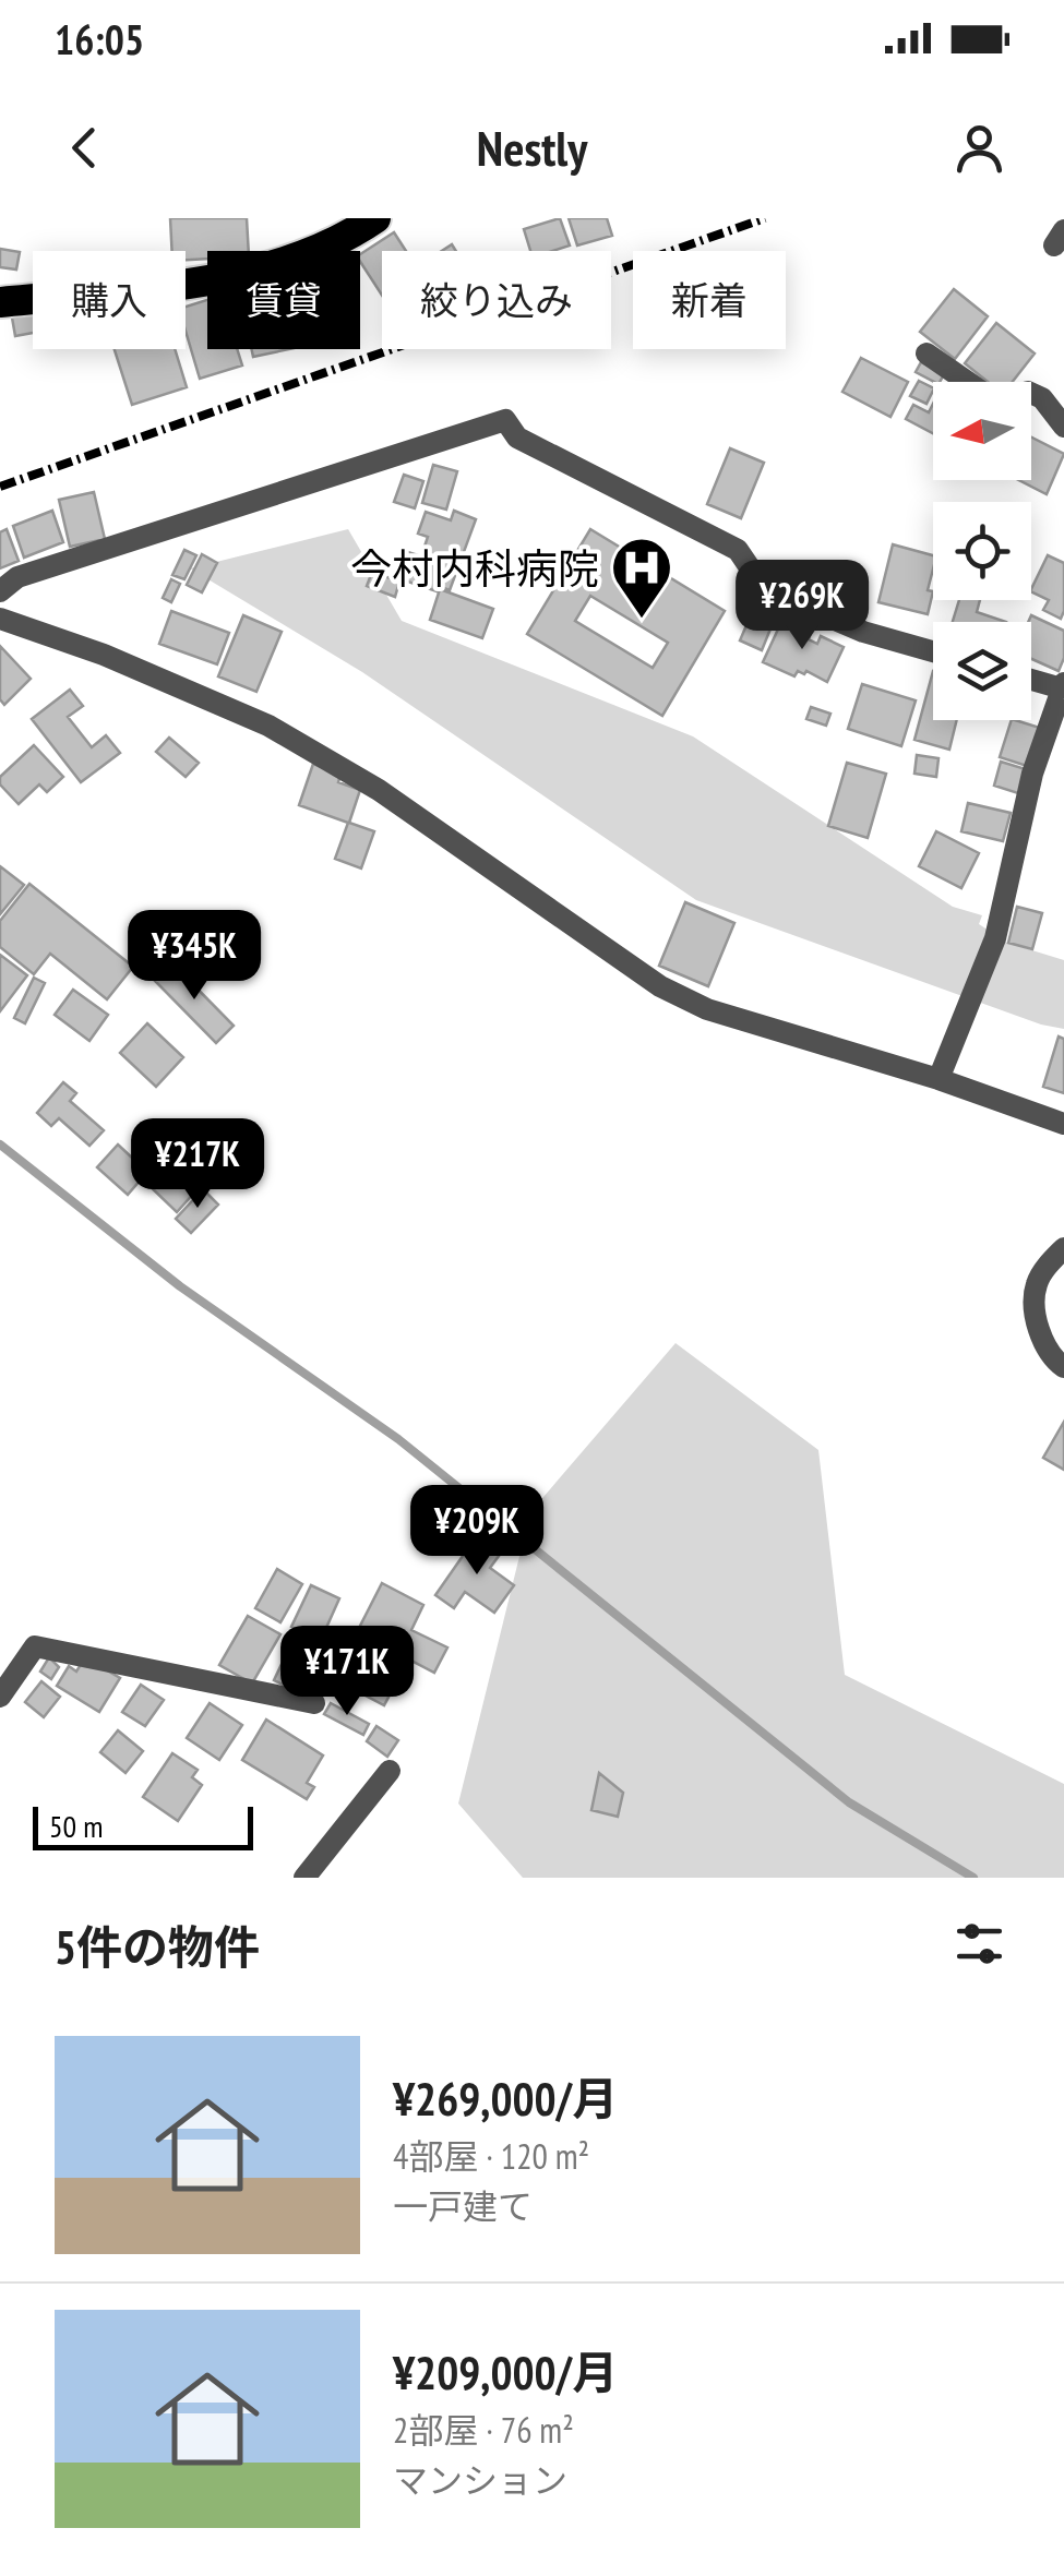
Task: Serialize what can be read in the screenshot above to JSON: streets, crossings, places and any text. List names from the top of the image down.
{
  "places": {
    "hospital": ["今村内科病院"]
  },
  "scale_bar": "50 m",
  "north": "left",
  "page": {
    "status": "16:05",
    "header": "Nestly",
    "chip": [
      "購入",
      "賃貸",
      "絞り込み",
      "新着"
    ],
    "price": [
      "¥269K",
      "¥345K",
      "¥217K",
      "¥209K",
      "¥171K"
    ],
    "scale": "50 m",
    "heading": "5件の物件",
    "list": [
      {
        "name": "¥269,000/月",
        "note": "4部屋 · 120 m² · 一戸建て"
      },
      {
        "name": "¥209,000/月",
        "note": "2部屋 · 76 m² · マンション"
      }
    ]
  }
}
